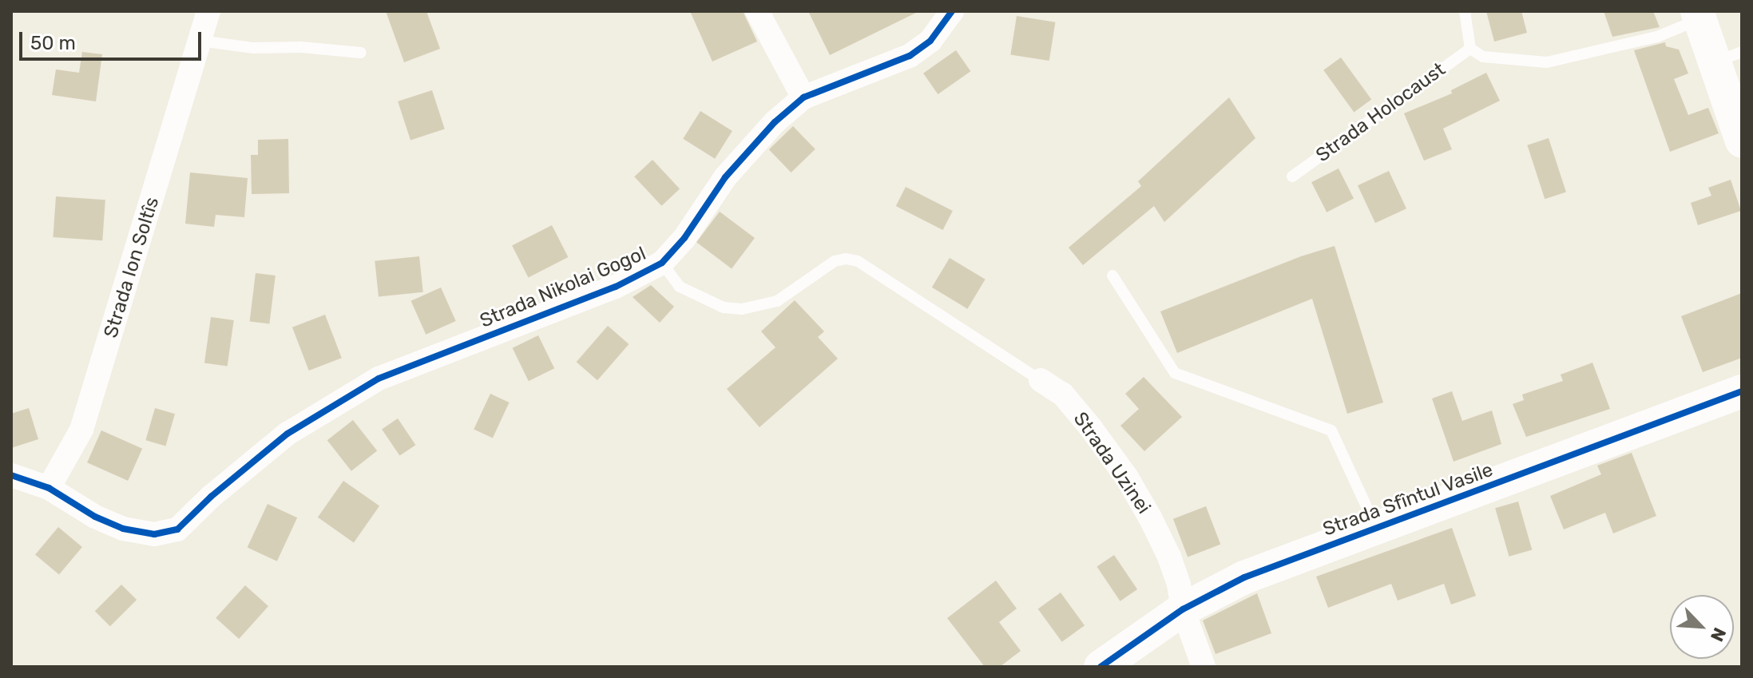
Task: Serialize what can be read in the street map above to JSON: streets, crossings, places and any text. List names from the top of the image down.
{
  "streets": {
    "street": [
      "Strada Ion Soltîs",
      "Strada Nikolai Gogol",
      "Strada Uzinei",
      "Strada Sfîntul Vasile"
    ],
    "lane": ["Strada Holocaust"]
  },
  "crossings": [
    ["Strada Ion Soltîs", "Strada Nikolai Gogol"],
    ["Strada Uzinei", "Strada Sfîntul Vasile"]
  ],
  "scale_bar": "50 m",
  "north": "bottom right"
}
